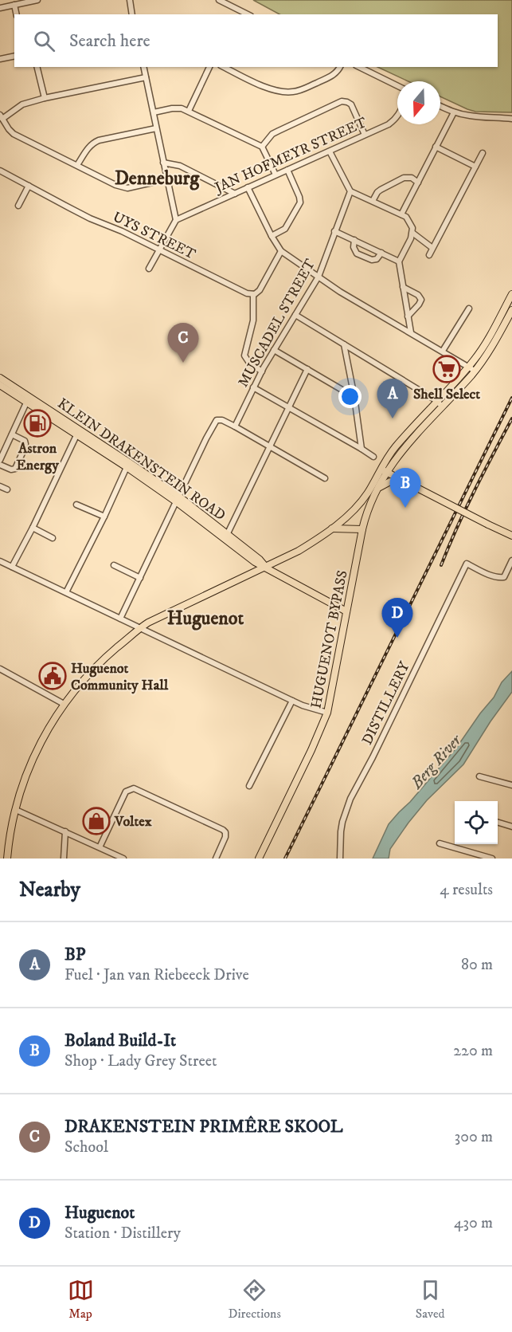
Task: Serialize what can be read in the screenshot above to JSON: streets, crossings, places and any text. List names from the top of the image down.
{
  "streets": {
    "main road": ["KLEIN DRAKENSTEIN ROAD", "HUGUENOT BYPASS"],
    "street": [
      "JAN HOFMEYR STREET",
      "UYS STREET",
      "MUSCADEL STREET",
      "DISTILLERY"
    ]
  },
  "crossings": [
    ["KLEIN DRAKENSTEIN ROAD", "HUGUENOT BYPASS"]
  ],
  "districts": ["Denneburg", "Huguenot"],
  "water": ["Berg River"],
  "places": {
    "supermarket": ["Shell Select"],
    "fuel station": ["Astron Energy"],
    "public building": ["Huguenot Community Hall"],
    "shop": ["Voltex"]
  },
  "north": "bottom",
  "page": {
    "search": "Search here",
    "pins": [
      "C",
      "A",
      "B",
      "D"
    ],
    "heading": ["Nearby", "4 results"],
    "list": [
      {
        "mark": "A",
        "name": "BP",
        "note": "Fuel · Jan van Riebeeck Drive",
        "value": "80 m"
      },
      {
        "mark": "B",
        "name": "Boland Build-It",
        "note": "Shop · Lady Grey Street",
        "value": "220 m"
      },
      {
        "mark": "C",
        "name": "DRAKENSTEIN PRIMÊRE SKOOL",
        "note": "School",
        "value": "300 m"
      },
      {
        "mark": "D",
        "name": "Huguenot",
        "note": "Station · Distillery",
        "value": "430 m"
      }
    ],
    "nav": ["Map", "Directions", "Saved"]
  }
}
